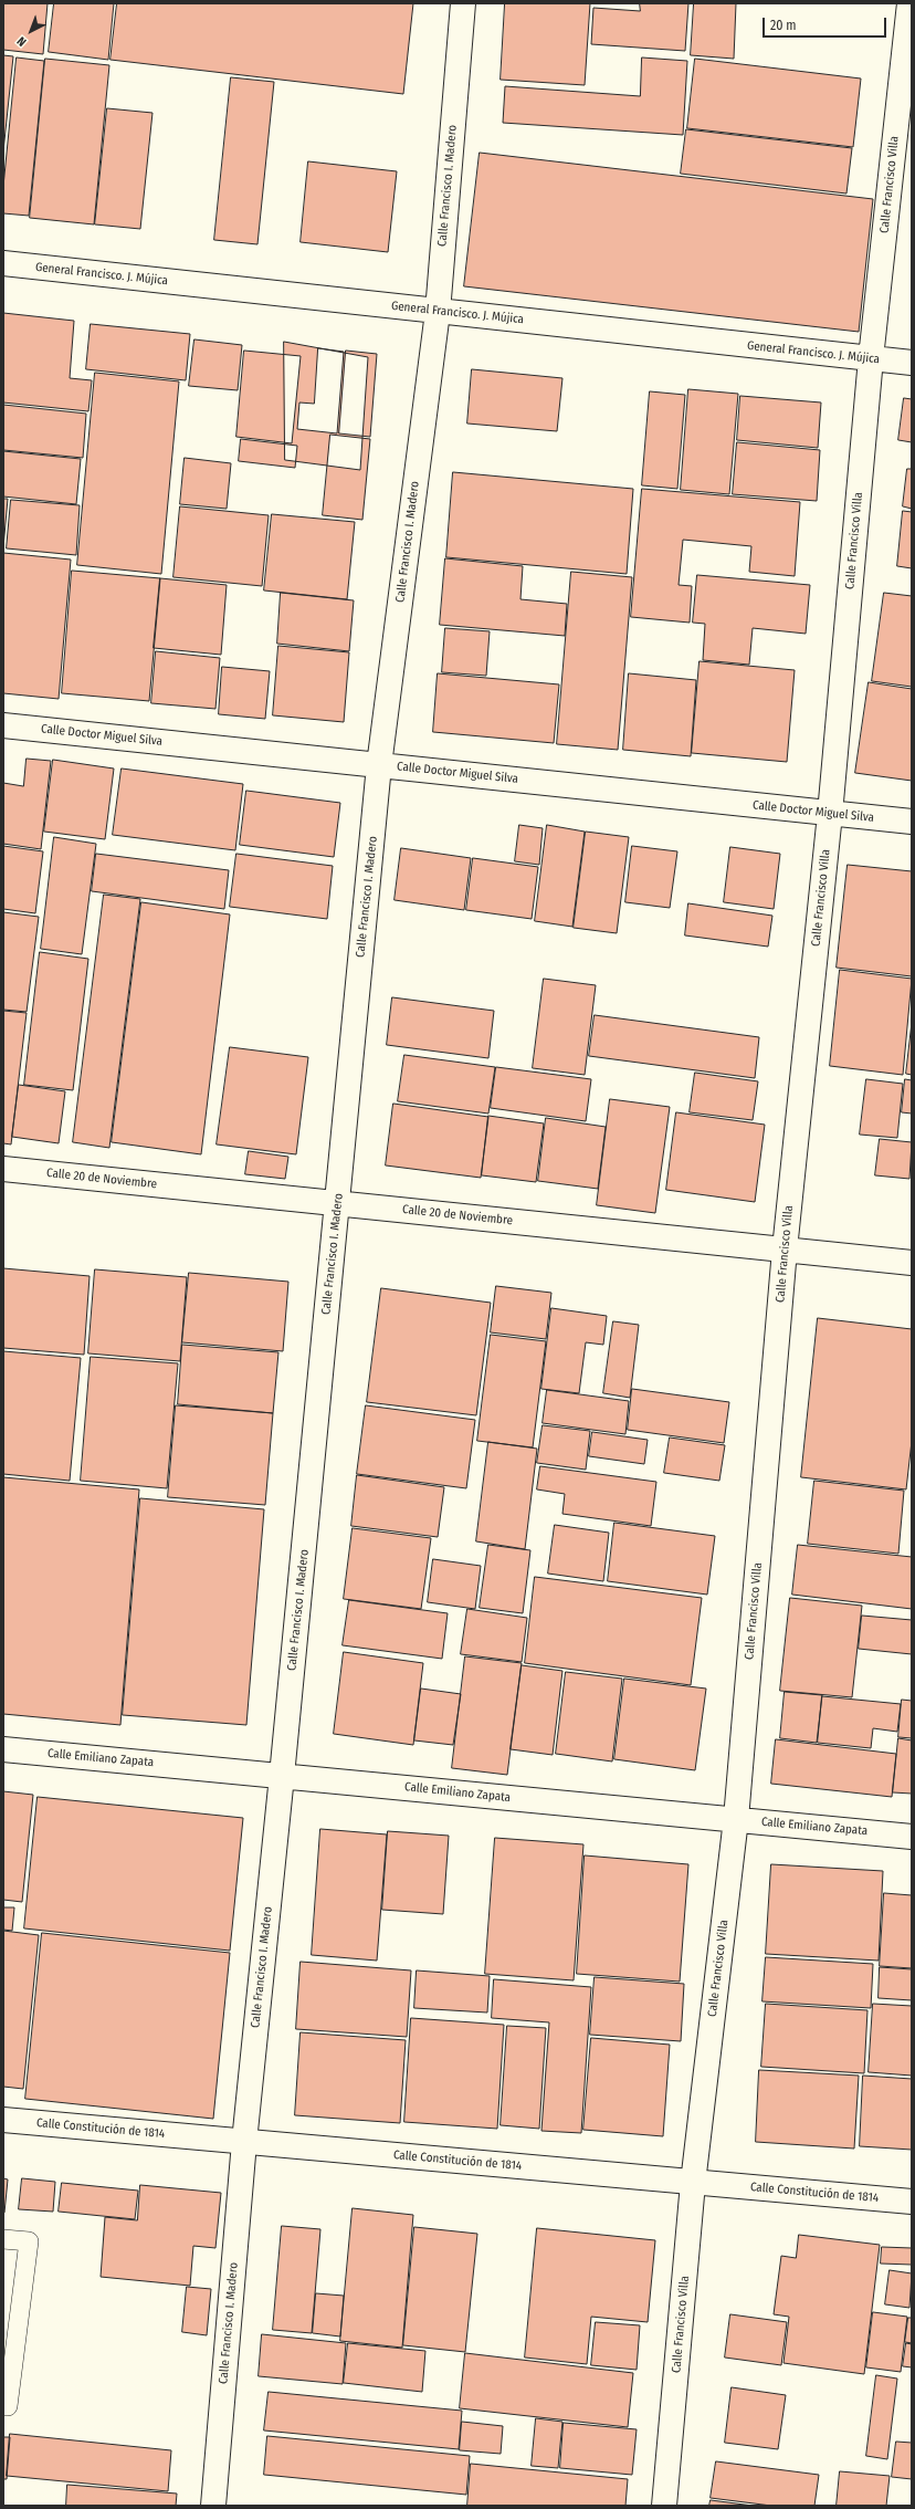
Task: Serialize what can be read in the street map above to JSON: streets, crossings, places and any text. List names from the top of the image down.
{
  "streets": {
    "street": [
      "Calle Francisco Villa",
      "Calle Francisco I. Madero",
      "General Francisco. J. Mújica",
      "Calle Doctor Miguel Silva",
      "Calle 20 de Noviembre",
      "Calle Emiliano Zapata",
      "Calle Constitución de 1814"
    ]
  },
  "crossings": [
    ["Calle Francisco Villa", "General Francisco. J. Mújica"],
    ["Calle Francisco Villa", "Calle Doctor Miguel Silva"],
    ["Calle Francisco Villa", "Calle 20 de Noviembre"],
    ["Calle Francisco Villa", "Calle Emiliano Zapata"],
    ["Calle Francisco Villa", "Calle Constitución de 1814"],
    ["Calle Francisco I. Madero", "General Francisco. J. Mújica"],
    ["Calle Francisco I. Madero", "Calle Doctor Miguel Silva"],
    ["Calle Francisco I. Madero", "Calle 20 de Noviembre"],
    ["Calle Francisco I. Madero", "Calle Emiliano Zapata"],
    ["Calle Francisco I. Madero", "Calle Constitución de 1814"]
  ],
  "scale_bar": "20 m",
  "north": "bottom left"
}
